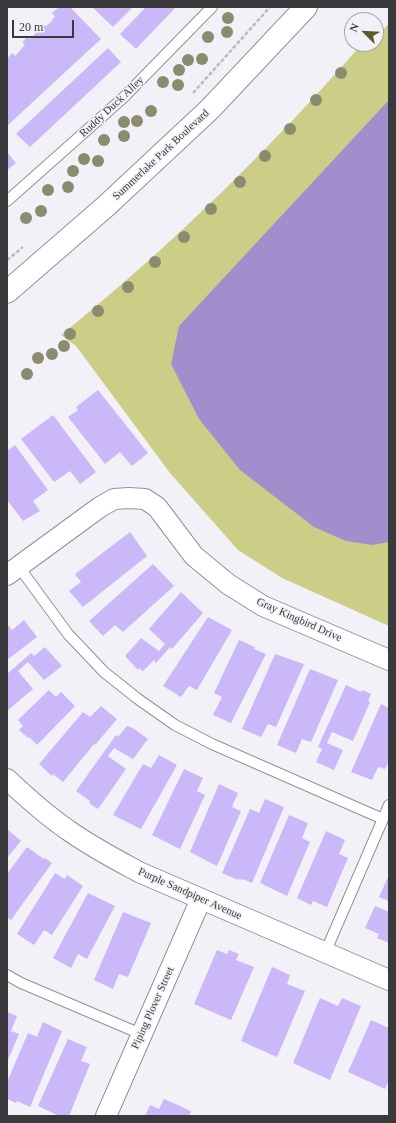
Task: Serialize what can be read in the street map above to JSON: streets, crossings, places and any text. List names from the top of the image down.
{
  "streets": {
    "main road": ["Summerlake Park Boulevard"],
    "street": ["Gray Kingbird Drive", "Purple Sandpiper Avenue", "Piping Plover Street"],
    "lane": ["Ruddy Duck Alley"]
  },
  "crossings": [
    ["Purple Sandpiper Avenue", "Piping Plover Street"]
  ],
  "scale_bar": "20 m",
  "north": "top left"
}
